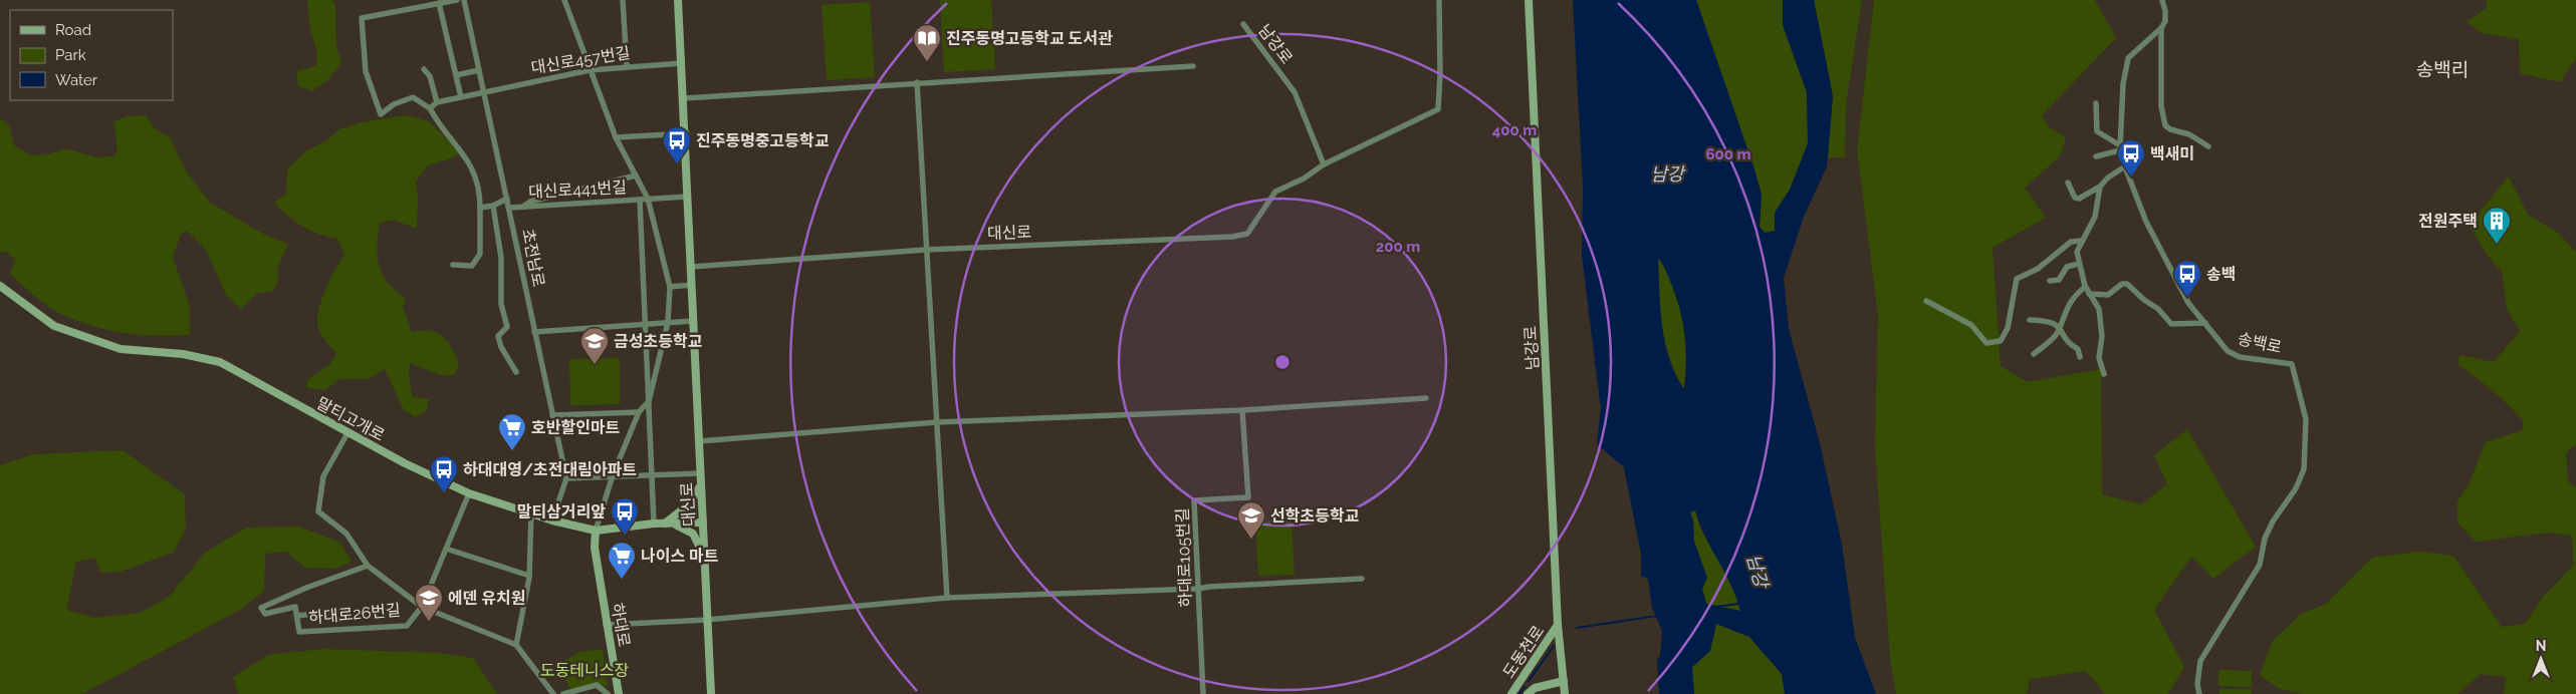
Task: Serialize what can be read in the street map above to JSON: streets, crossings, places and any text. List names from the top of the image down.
{
  "streets": {
    "street": [
      "남강로",
      "대신로457번길",
      "대신로441번길",
      "대신로",
      "초전남로",
      "송백로",
      "말티고개로",
      "하대로105번길",
      "하대로26번길",
      "하대로",
      "도동천로"
    ]
  },
  "crossings": [
    ["남강로", "대신로"],
    ["남강로", "도동천로"],
    ["대신로457번길", "대신로"],
    ["대신로457번길", "초전남로"],
    ["대신로441번길", "대신로"],
    ["대신로441번길", "초전남로"],
    ["대신로", "말티고개로"],
    ["말티고개로", "하대로"]
  ],
  "districts": ["송백리"],
  "water": ["남강"],
  "parks": ["도동테니스장"],
  "places": {
    "library": ["진주동명고등학교 도서관"],
    "bus stop": [
      "진주동명중고등학교",
      "백새미",
      "송백",
      "하대대영/초전대림아파트",
      "말티삼거리앞"
    ],
    "building": ["전원주택"],
    "school or university": ["금성초등학교", "선학초등학교", "에덴 유치원"],
    "supermarket": ["호반할인마트", "나이스 마트"]
  },
  "legend": ["Road", "Park", "Water"],
  "north": "top",
  "rings": ["400 m", "600 m", "200 m"]
}
